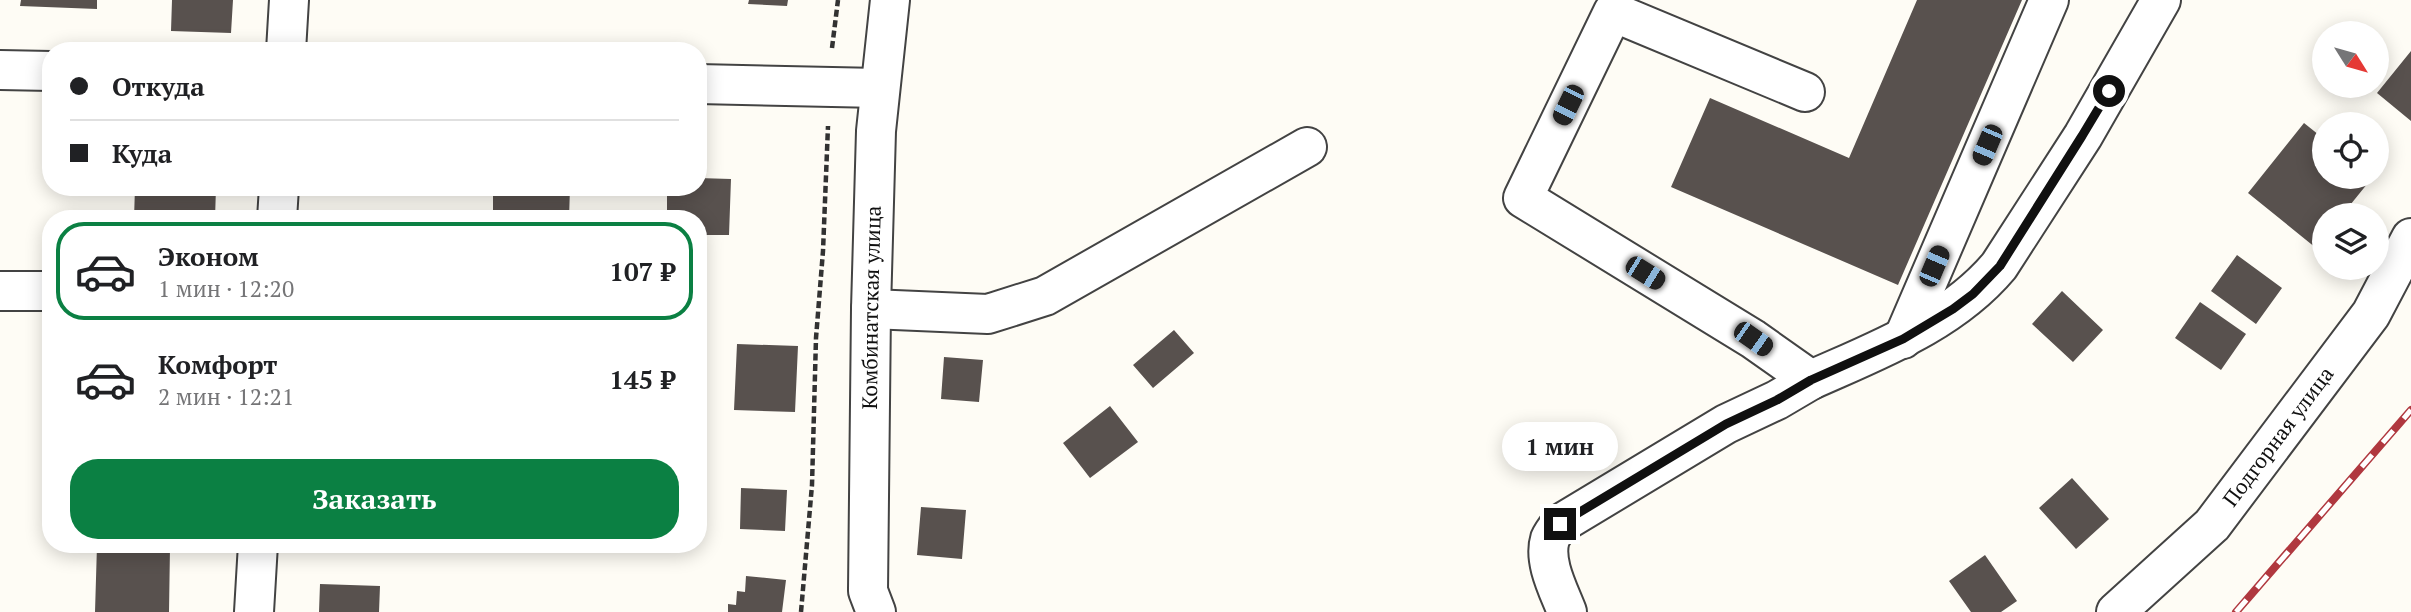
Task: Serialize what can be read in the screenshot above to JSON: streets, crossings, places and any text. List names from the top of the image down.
{
  "streets": {
    "street": ["Комбинатская улица", "Подгорная улица"]
  },
  "north": "bottom right",
  "page": {
    "banner": ["Откуда", "Куда"],
    "list": [
      {
        "name": "Эконом",
        "note": "1 мин · 12:20",
        "value": "107 ₽"
      },
      {
        "name": "Комфорт",
        "note": "2 мин · 12:21",
        "value": "145 ₽"
      }
    ],
    "bubble": "1 мин",
    "buttons": "Заказать"
  }
}
